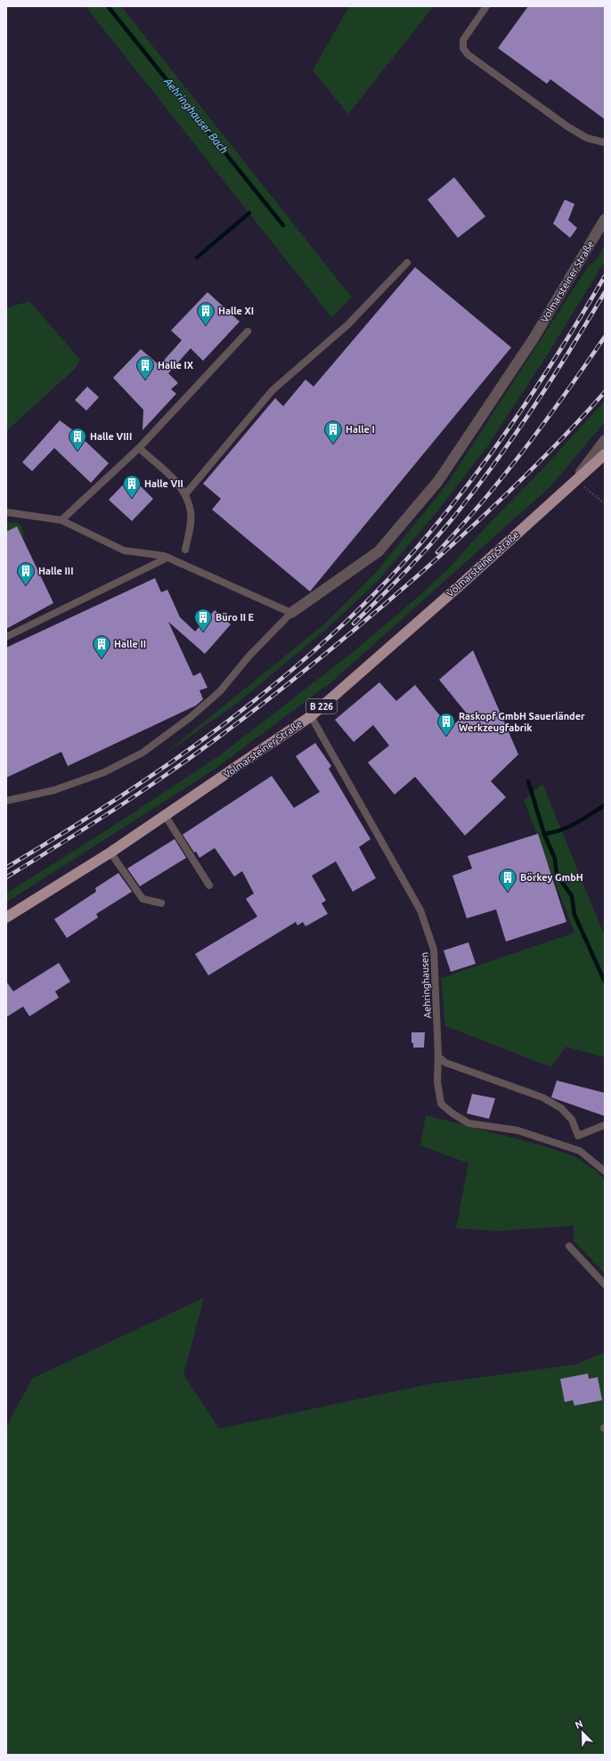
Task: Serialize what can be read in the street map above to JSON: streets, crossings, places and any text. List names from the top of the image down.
{
  "streets": {
    "main road": ["Volmarsteiner Straße", "B 226"],
    "lane": ["Aehringhausen"]
  },
  "crossings": [
    ["Volmarsteiner Straße", "Aehringhausen"]
  ],
  "water": ["Aehringhauser Bach"],
  "places": {
    "building": [
      "Halle XI",
      "Halle IX",
      "Halle I",
      "Halle VIII",
      "Halle VII",
      "Halle III",
      "Büro II E",
      "Halle II",
      "Raskopf GmbH Sauerländer Werkzeugfabrik",
      "Börkey GmbH"
    ]
  },
  "north": "top left"
}
